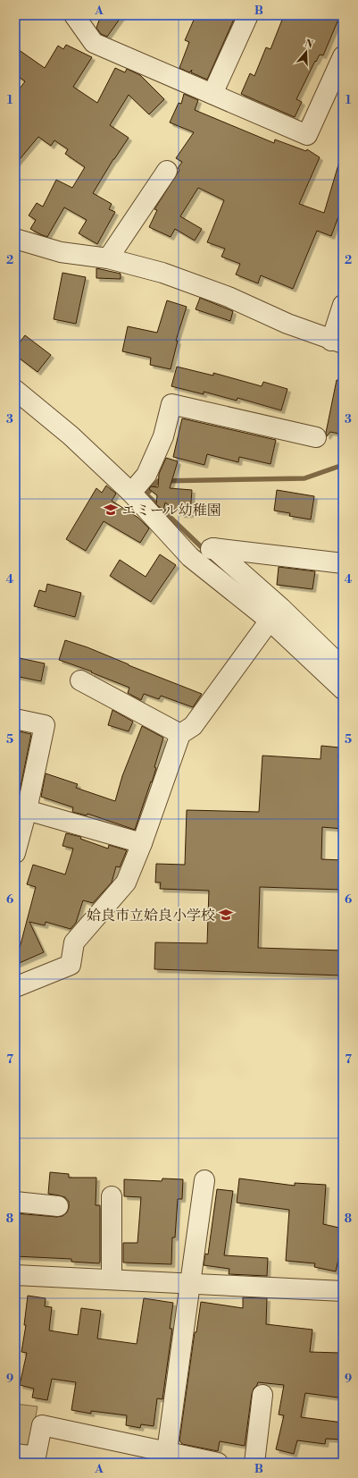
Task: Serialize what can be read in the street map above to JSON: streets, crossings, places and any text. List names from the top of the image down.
{
  "places": {
    "school or university": ["エミール幼稚園", "姶良市立姶良小学校"]
  },
  "north": "top",
  "grid": {
    "columns": ["A", "B"],
    "rows": [
      "1",
      "2",
      "3",
      "4",
      "5",
      "6",
      "7",
      "8",
      "9"
    ]
  }
}
